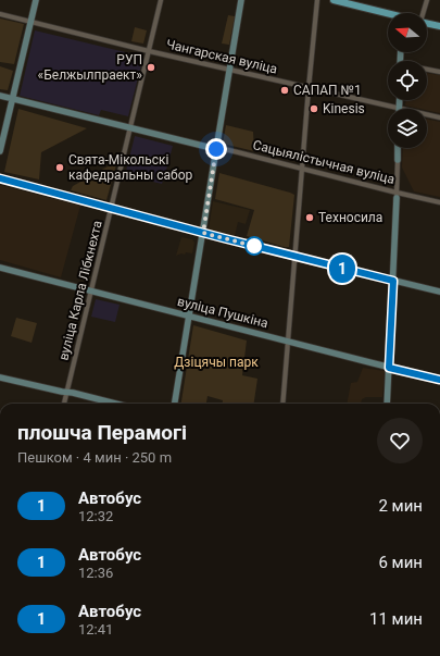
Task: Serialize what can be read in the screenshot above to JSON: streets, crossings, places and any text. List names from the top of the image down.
{
  "streets": {
    "street": [
      "Чангарская вуліца",
      "Сацыялістычная вуліца",
      "вуліца Карла Лібкнехта",
      "вуліца Пушкіна"
    ]
  },
  "crossings": [
    ["Чангарская вуліца", "вуліца Карла Лібкнехта"],
    ["Сацыялістычная вуліца", "вуліца Карла Лібкнехта"],
    ["вуліца Карла Лібкнехта", "вуліца Пушкіна"]
  ],
  "parks": ["Дзіцячы парк"],
  "places": [
    "РУП «Белжылпраект»",
    "САПАП №1",
    "Kinesis",
    "Свята-Мікольскі кафедральны сабор",
    "Техносила"
  ],
  "lines": ["bus line 1"],
  "north": "left",
  "page": {
    "on_map": "1",
    "heading": ["плошча Перамогі", "Пешком · 4 мин · 250 m"],
    "list": [
      {
        "mark": "1",
        "name": "Автобус",
        "note": "12:32",
        "value": "2 мин"
      },
      {
        "mark": "1",
        "name": "Автобус",
        "note": "12:36",
        "value": "6 мин"
      },
      {
        "mark": "1",
        "name": "Автобус",
        "note": "12:41",
        "value": "11 мин"
      }
    ]
  }
}
